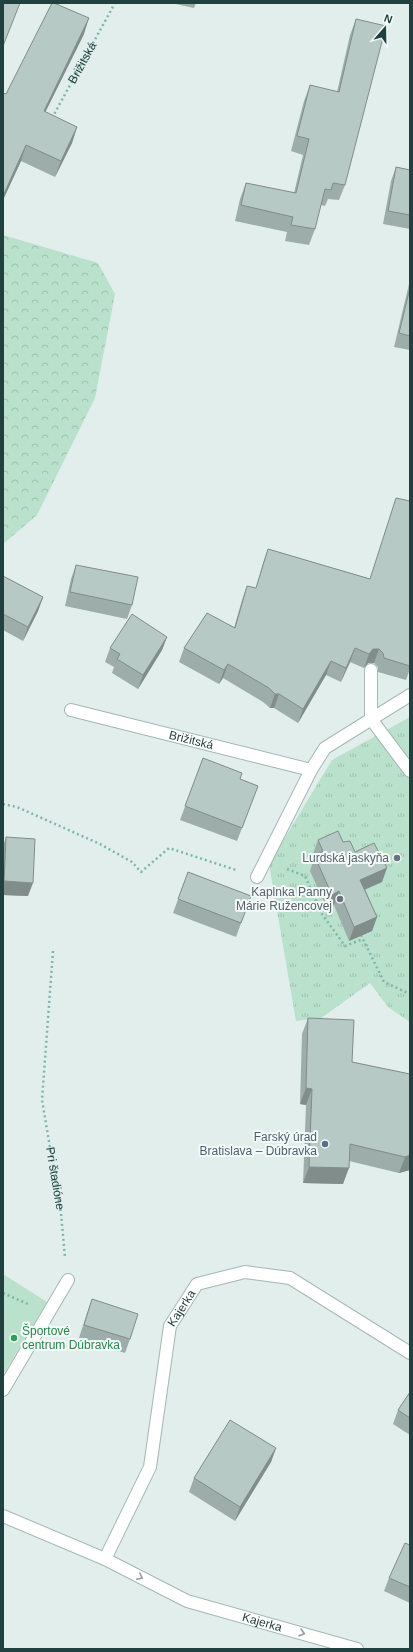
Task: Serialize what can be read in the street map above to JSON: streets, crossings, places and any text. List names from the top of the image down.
{
  "streets": {
    "street": ["Brižitská", "Kajerka"],
    "path": ["Pri štadióne"]
  },
  "places": [
    "Lurdská jaskyňa",
    "Kaplnka Panny Márie Ružencovej",
    "Farský úrad Bratislava – Dúbravka",
    "Športové centrum Dúbravka"
  ],
  "north": "top"
}
